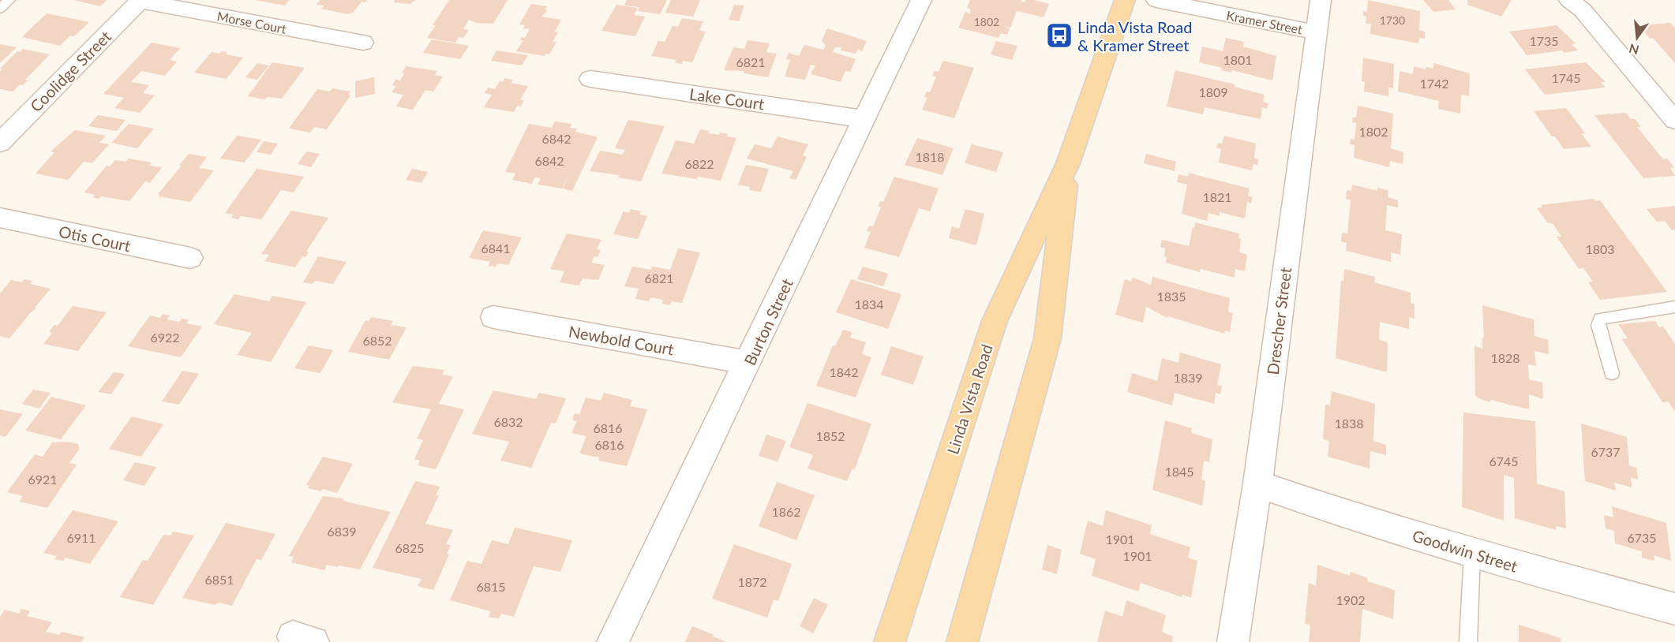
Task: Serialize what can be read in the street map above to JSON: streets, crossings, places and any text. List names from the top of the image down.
{
  "streets": {
    "main road": ["Linda Vista Road"],
    "street": [
      "Morse Court",
      "Kramer Street",
      "Coolidge Street",
      "Lake Court",
      "Otis Court",
      "Drescher Street",
      "Burton Street",
      "Newbold Court",
      "Goodwin Street"
    ]
  },
  "crossings": [
    ["Morse Court", "Coolidge Street"],
    ["Kramer Street", "Drescher Street"],
    ["Lake Court", "Burton Street"],
    ["Drescher Street", "Goodwin Street"],
    ["Burton Street", "Newbold Court"]
  ],
  "places": {
    "bus stop": ["Linda Vista Road & Kramer Street"]
  },
  "house_numbers": [
    "1730",
    "1802",
    "1735",
    "1801",
    "6821",
    "1745",
    "1742",
    "1809",
    "1802",
    "6842",
    "1818",
    "6842",
    "6822",
    "1821",
    "6841",
    "1803",
    "6821",
    "1835",
    "1834",
    "6922",
    "6852",
    "1828",
    "1842",
    "1839",
    "6832",
    "1838",
    "6816",
    "1852",
    "6816",
    "6737",
    "6745",
    "1845",
    "6921",
    "1862",
    "6839",
    "6911",
    "6735",
    "1901",
    "6825",
    "1901",
    "6851",
    "1872",
    "6815",
    "1902"
  ],
  "north": "bottom"
}
